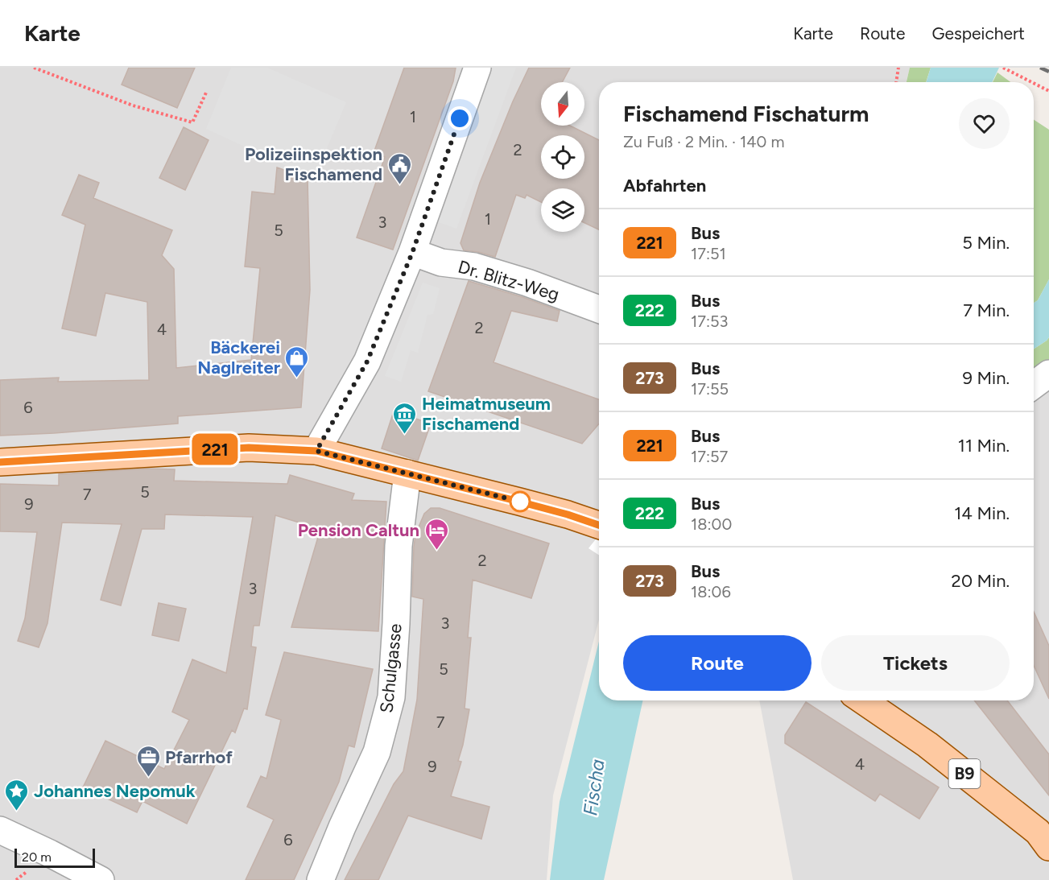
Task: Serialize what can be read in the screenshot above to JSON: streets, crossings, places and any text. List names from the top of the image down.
{
  "streets": {
    "main road": ["B9"],
    "street": ["Dr. Blitz-Weg", "Schulgasse"]
  },
  "water": ["Fischa"],
  "places": {
    "public building": ["Polizeiinspektion Fischamend"],
    "shop": ["Bäckerei Naglreiter"],
    "museum": ["Heimatmuseum Fischamend"],
    "hotel": ["Pension Caltun"],
    "office": ["Pfarrhof"],
    "place": ["Johannes Nepomuk"]
  },
  "lines": ["bus line 221"],
  "house_numbers": [
    "1",
    "2",
    "1",
    "3",
    "5",
    "2",
    "4",
    "6",
    "5",
    "7",
    "9",
    "2",
    "3",
    "3",
    "5",
    "7",
    "4",
    "9",
    "6"
  ],
  "scale_bar": "20 m",
  "north": "bottom",
  "page": {
    "header": "Karte",
    "nav": ["Karte", "Route", "Gespeichert"],
    "on_map": "221",
    "heading": [
      ["Fischamend Fischaturm", "Zu Fuß · 2 Min. · 140 m"],
      "Abfahrten"
    ],
    "list": [
      {
        "mark": "221",
        "name": "Bus",
        "note": "17:51",
        "value": "5 Min."
      },
      {
        "mark": "222",
        "name": "Bus",
        "note": "17:53",
        "value": "7 Min."
      },
      {
        "mark": "273",
        "name": "Bus",
        "note": "17:55",
        "value": "9 Min."
      },
      {
        "mark": "221",
        "name": "Bus",
        "note": "17:57",
        "value": "11 Min."
      },
      {
        "mark": "222",
        "name": "Bus",
        "note": "18:00",
        "value": "14 Min."
      },
      {
        "mark": "273",
        "name": "Bus",
        "note": "18:06",
        "value": "20 Min."
      }
    ],
    "buttons": ["Route", "Tickets"],
    "scale": "20 m"
  }
}
